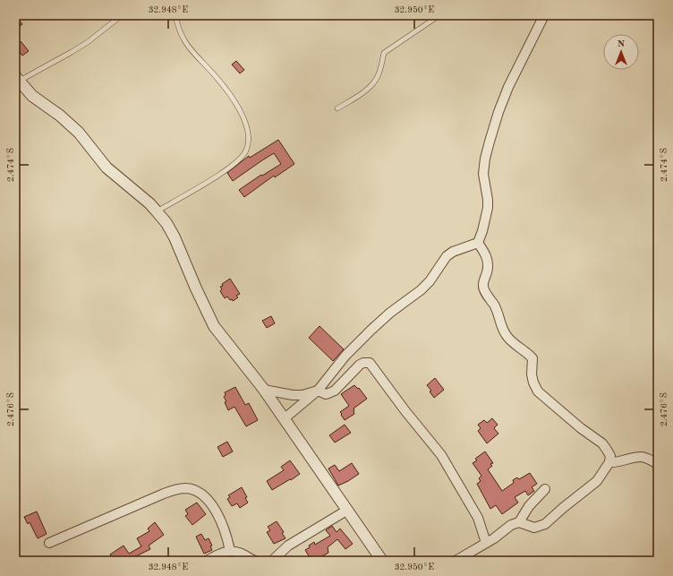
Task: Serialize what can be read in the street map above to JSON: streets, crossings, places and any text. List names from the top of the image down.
{
  "north": "top",
  "coordinates": [
    "32.948°E",
    "32.950°E",
    "2.474°S",
    "2.476°S"
  ]
}
